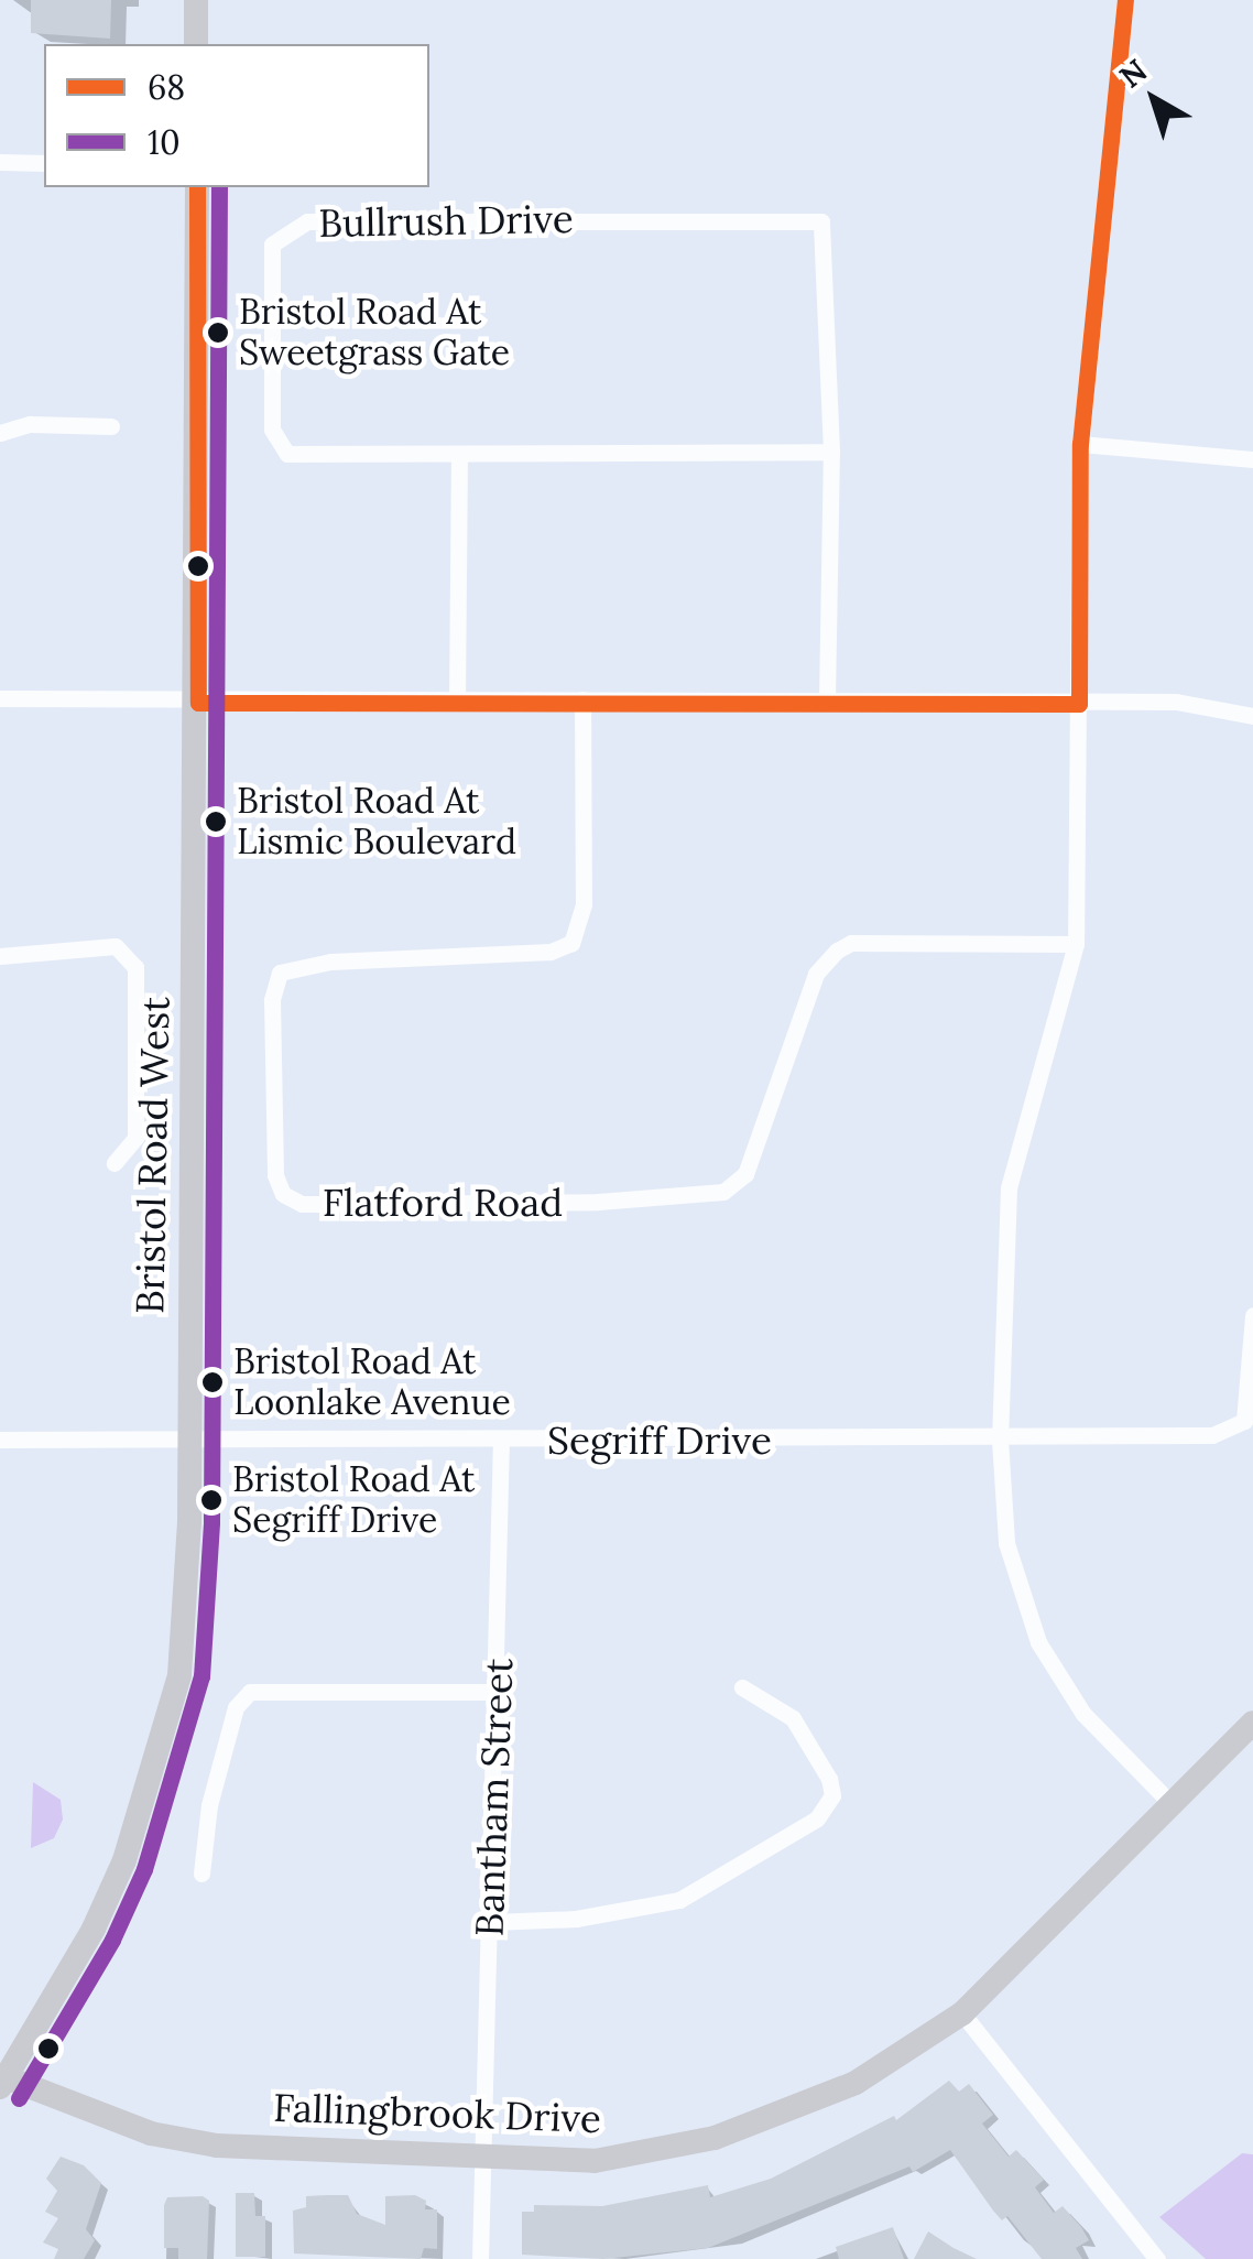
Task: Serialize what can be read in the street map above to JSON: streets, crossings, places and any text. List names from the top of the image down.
{
  "streets": {
    "street": [
      "Bullrush Drive",
      "Bristol Road West",
      "Flatford Road",
      "Segriff Drive",
      "Bantham Street",
      "Fallingbrook Drive"
    ]
  },
  "crossings": [
    ["Bristol Road West", "Segriff Drive"],
    ["Bristol Road West", "Fallingbrook Drive"],
    ["Segriff Drive", "Bantham Street"],
    ["Bantham Street", "Fallingbrook Drive"]
  ],
  "places": [
    "Bristol Road At Sweetgrass Gate",
    "Bristol Road At Lismic Boulevard",
    "Bristol Road At Loonlake Avenue",
    "Bristol Road At Segriff Drive"
  ],
  "lines": ["transit line 68", "transit line 10"],
  "legend": ["68", "10"],
  "north": "top left"
}
